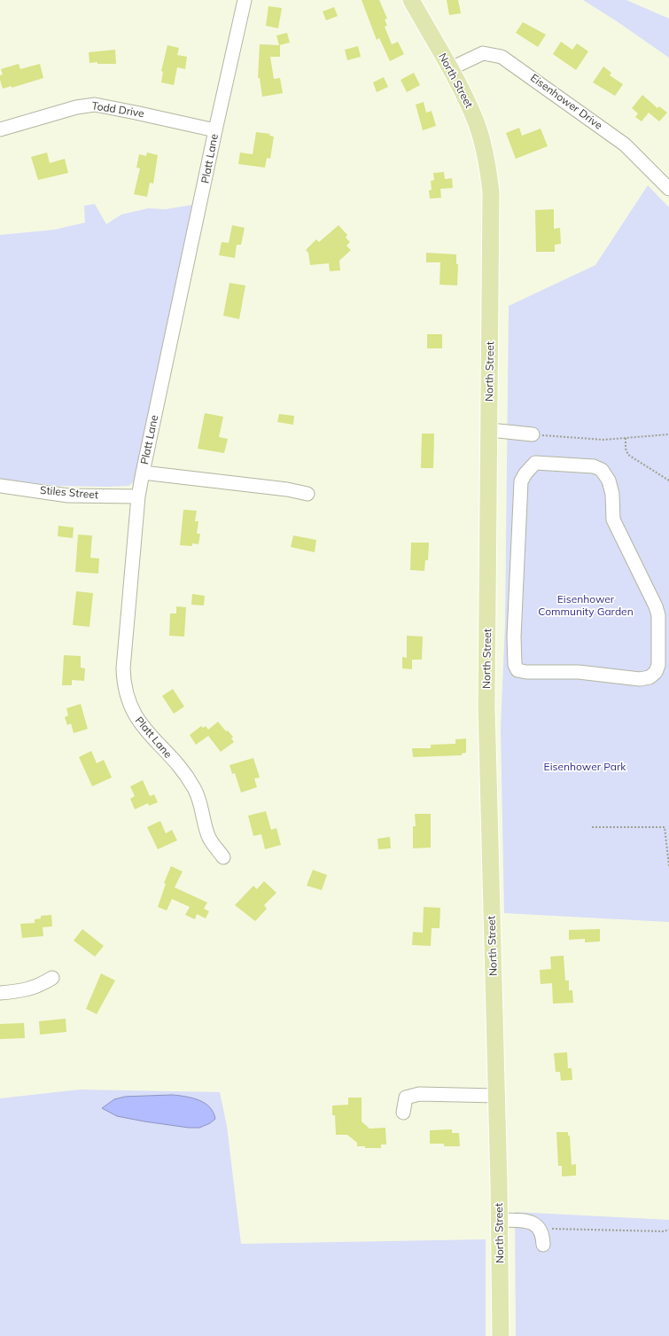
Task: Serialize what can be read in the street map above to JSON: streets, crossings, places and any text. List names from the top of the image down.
{
  "streets": {
    "main road": ["North Street"],
    "street": [
      "Eisenhower Drive",
      "Todd Drive",
      "Platt Lane",
      "Stiles Street"
    ]
  },
  "crossings": [
    ["North Street", "Eisenhower Drive"],
    ["Todd Drive", "Platt Lane"],
    ["Platt Lane", "Stiles Street"]
  ],
  "parks": ["Eisenhower Community Garden", "Eisenhower Park"]
}
